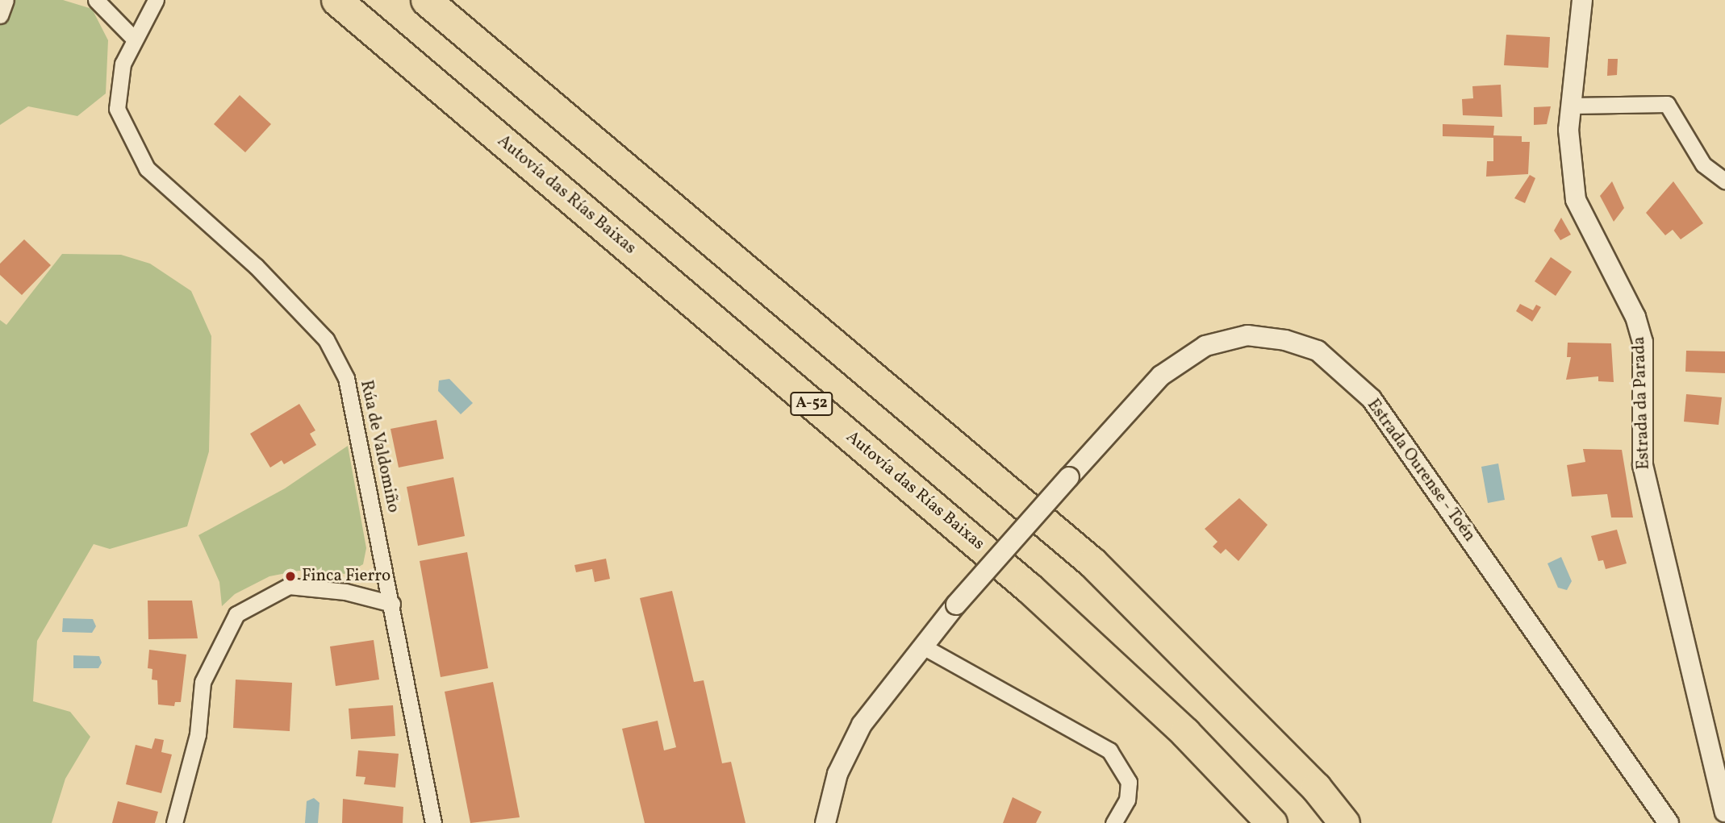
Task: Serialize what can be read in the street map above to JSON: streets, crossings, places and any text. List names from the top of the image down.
{
  "streets": {
    "highway": ["Autovía das Rías Baixas", "A-52"],
    "street": ["Estrada da Parada", "Rúa de Valdomiño", "Estrada Ourense - Toén"]
  },
  "places": ["Finca Fierro"]
}
